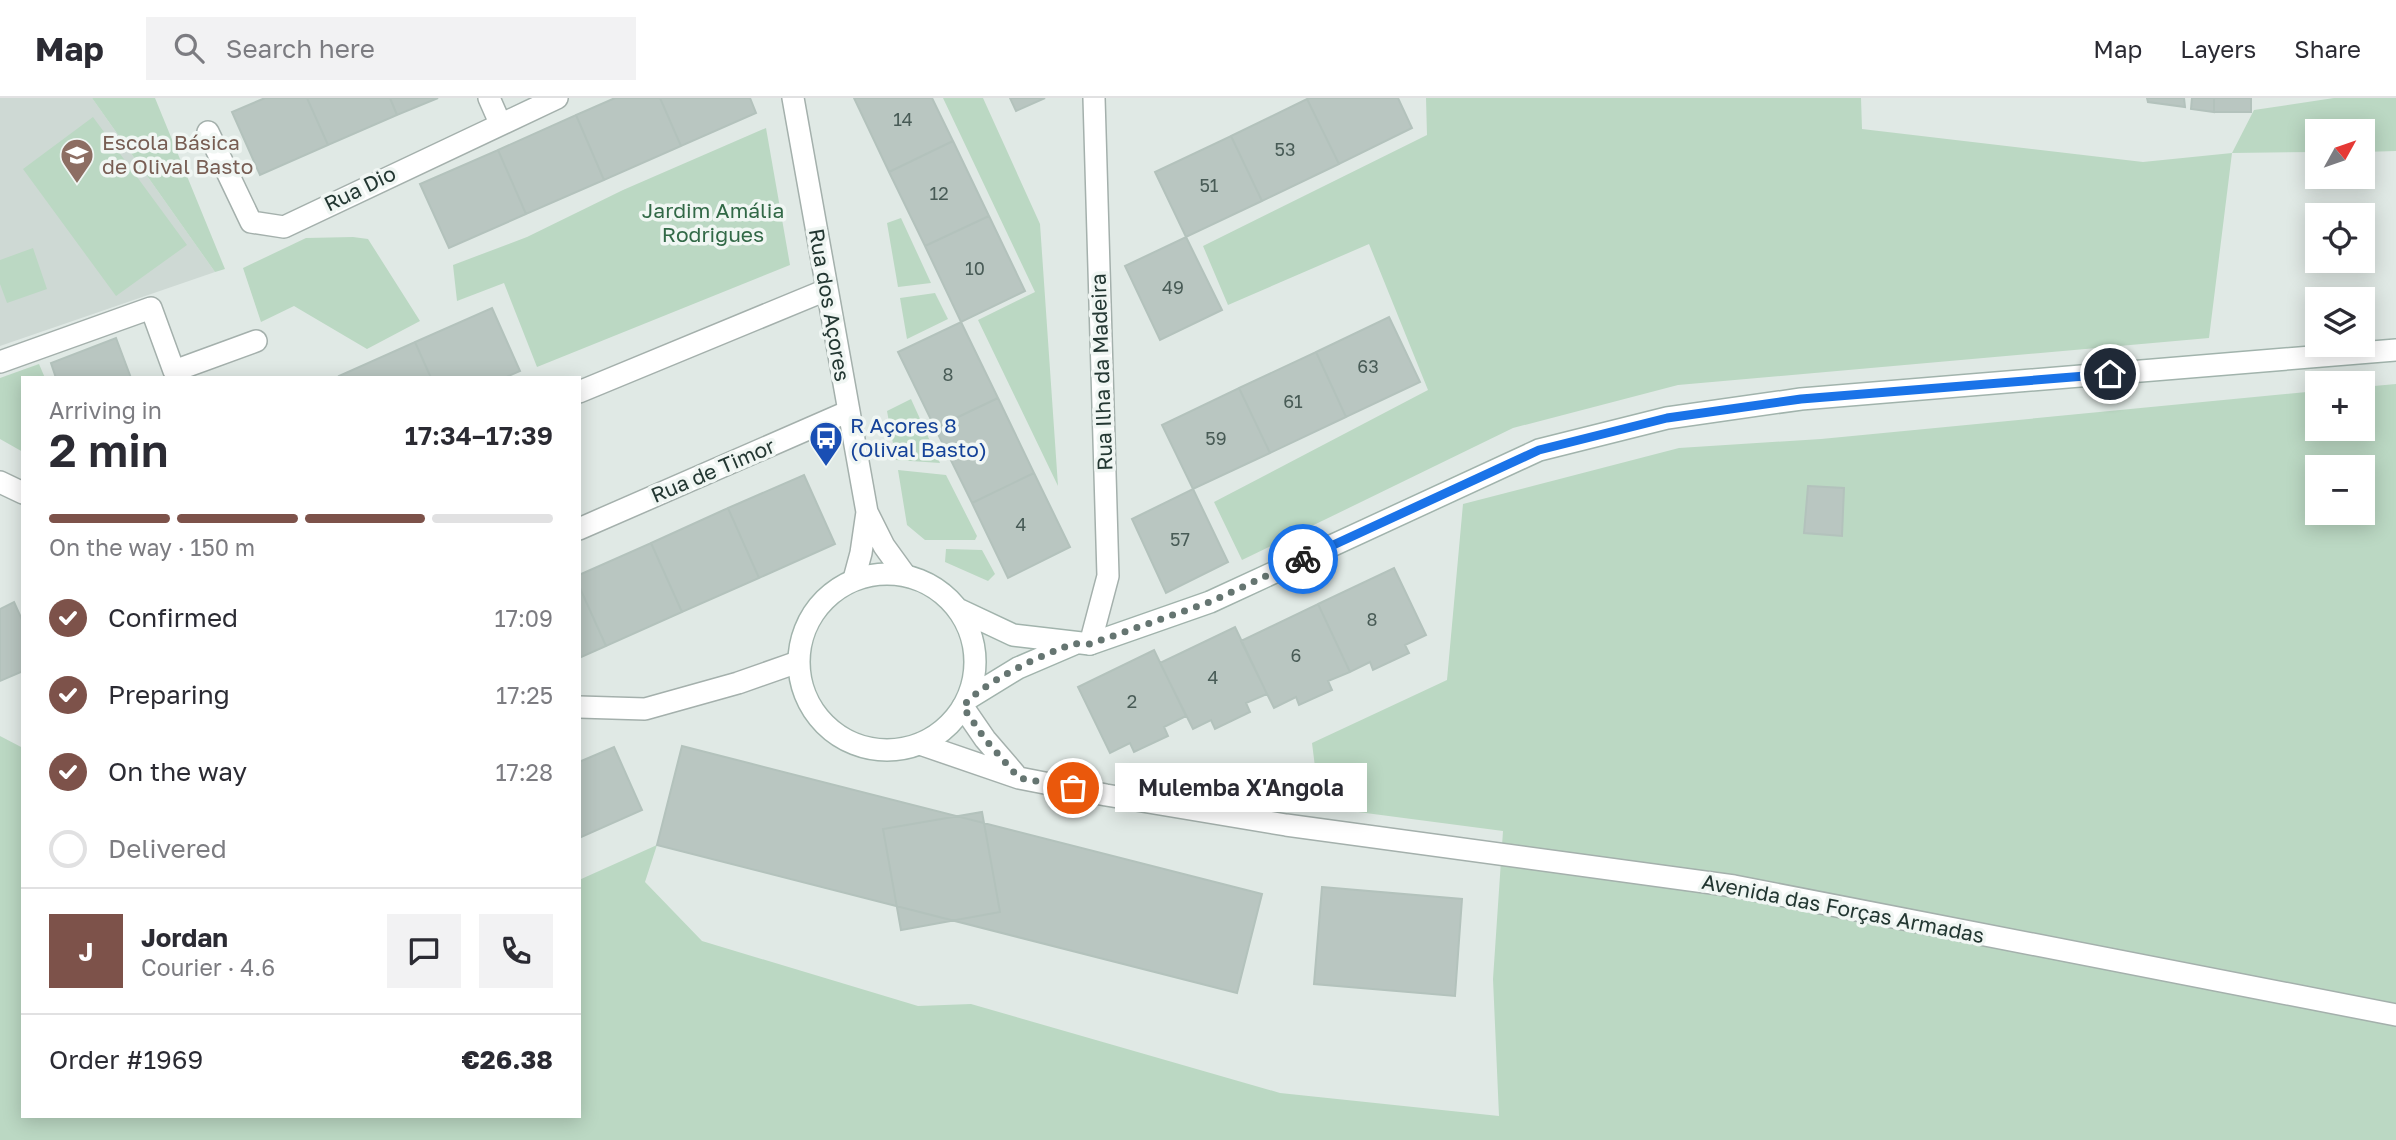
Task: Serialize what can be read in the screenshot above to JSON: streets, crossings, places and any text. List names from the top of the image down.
{
  "streets": {
    "street": [
      "Rua Dio",
      "Rua dos Açores",
      "Rua Ilha da Madeira",
      "Rua de Timor",
      "Avenida das Forças Armadas"
    ]
  },
  "crossings": [
    ["Rua dos Açores", "Rua de Timor"],
    ["Rua dos Açores", "Avenida das Forças Armadas"]
  ],
  "parks": ["Jardim Amália Rodrigues"],
  "places": {
    "school or university": ["Escola Básica de Olival Basto"],
    "bus stop": ["R Açores 8 (Olival Basto)"],
    "other": ["Mulemba X'Angola"]
  },
  "house_numbers": [
    "14",
    "53",
    "51",
    "12",
    "10",
    "49",
    "63",
    "8",
    "61",
    "59",
    "4",
    "57",
    "8",
    "6",
    "4",
    "2"
  ],
  "north": "top right",
  "page": {
    "header": "Map",
    "search": "Search here",
    "nav": ["Map", "Layers", "Share"],
    "map_buttons": ["+", "−"],
    "heading": ["2 min", "Arriving in", "17:34–17:39"],
    "panel": [
      "Jordan",
      "Courier · 4.6",
      "Order #1969",
      "€26.38"
    ],
    "bar": "On the way · 150 m",
    "list": [
      ["Confirmed", "17:09"],
      ["Preparing", "17:25"],
      ["On the way", "17:28"],
      "Delivered"
    ],
    "bubble": "Mulemba X'Angola",
    "round": "J"
  }
}
